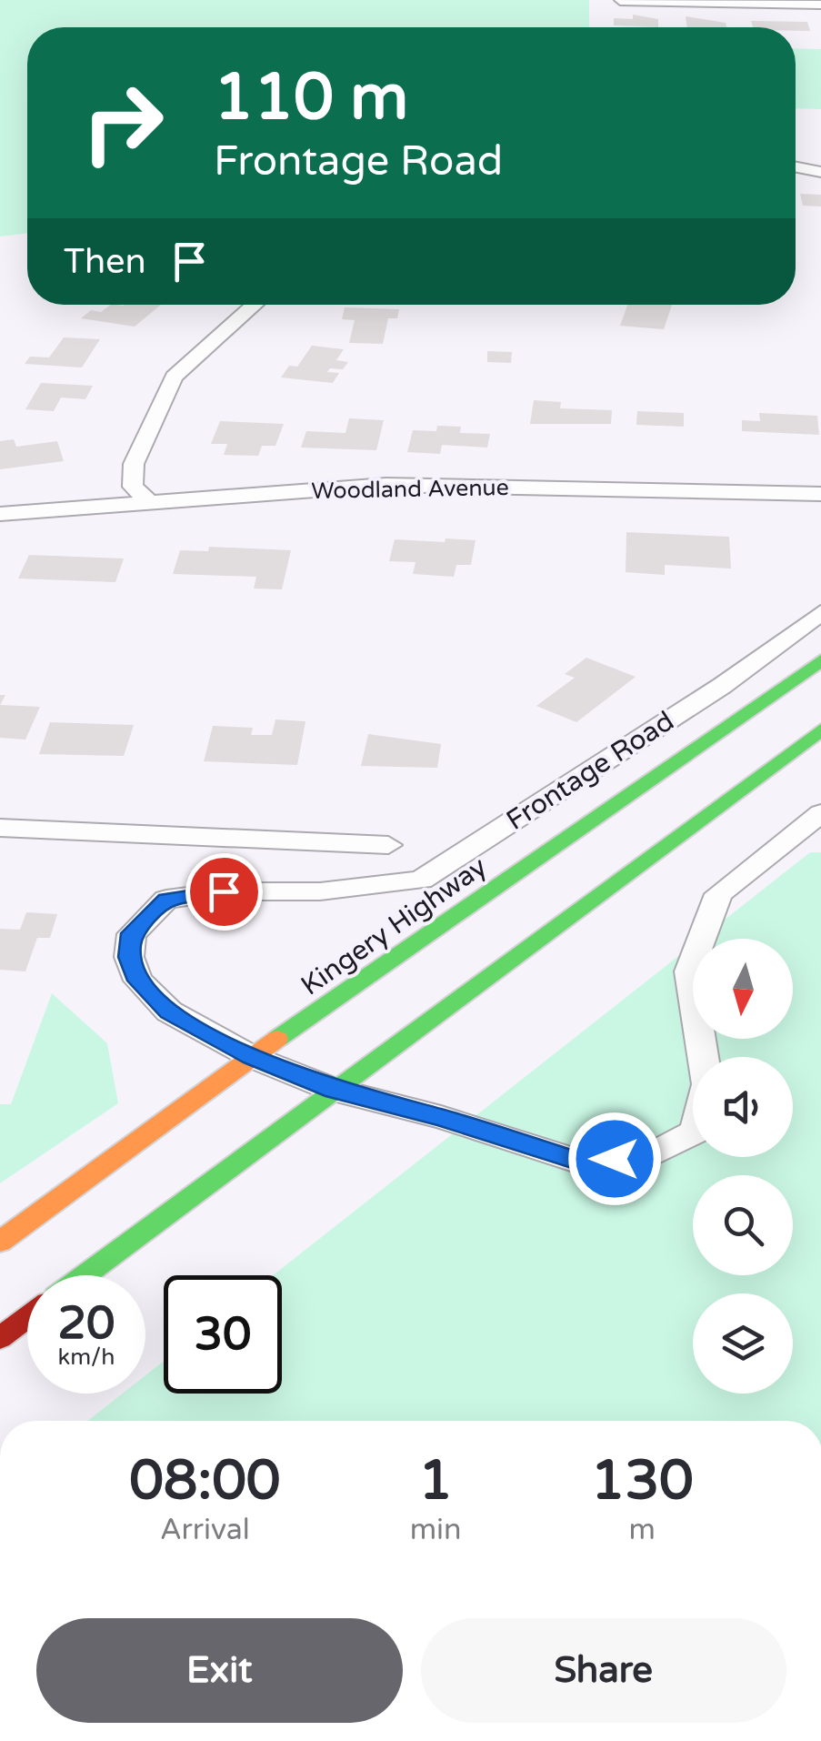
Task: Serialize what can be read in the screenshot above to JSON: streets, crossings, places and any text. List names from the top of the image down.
{
  "streets": {
    "highway": ["Kingery Highway"],
    "street": ["Woodland Avenue", "Frontage Road"]
  },
  "crossings": [
    ["Frontage Road", "Kingery Highway"]
  ],
  "north": "bottom",
  "page": {
    "turn": ["110 m", "Frontage Road"],
    "then": "Then",
    "speed": "20 km/h",
    "limit": "30",
    "eta": [
      "08:00",
      "Arrival",
      "1",
      "min",
      "130",
      "m"
    ],
    "buttons": ["Exit", "Share"]
  }
}
